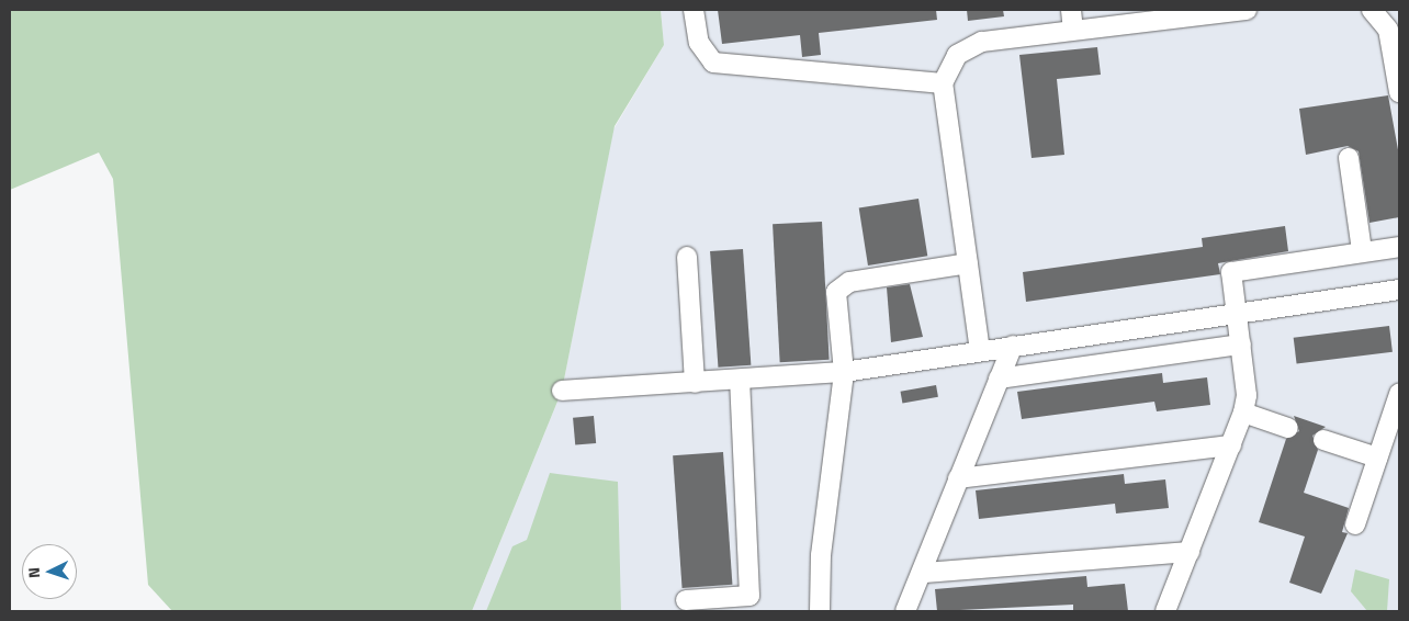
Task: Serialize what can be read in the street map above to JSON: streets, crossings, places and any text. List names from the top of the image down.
{
  "north": "left"
}
